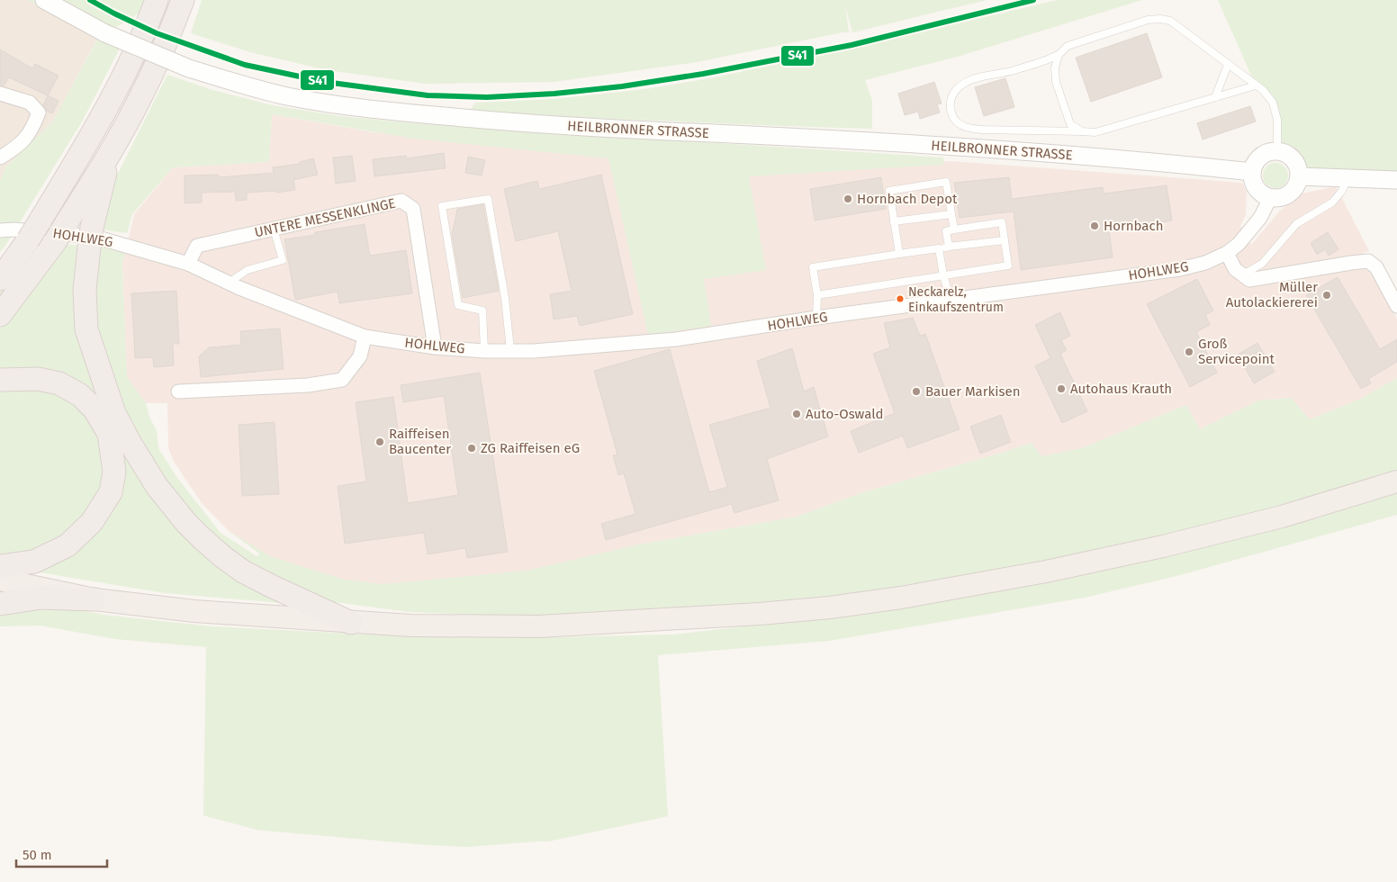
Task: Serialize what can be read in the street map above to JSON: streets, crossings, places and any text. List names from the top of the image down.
{
  "streets": {
    "street": ["HEILBRONNER STRASSE", "UNTERE MESSENKLINGE", "HOHLWEG"]
  },
  "crossings": [
    ["HEILBRONNER STRASSE", "HOHLWEG"],
    ["UNTERE MESSENKLINGE", "HOHLWEG"]
  ],
  "places": [
    "Hornbach Depot",
    "Hornbach",
    "Müller Autolackiererei",
    "Neckarelz, Einkaufszentrum",
    "Groß Servicepoint",
    "Autohaus Krauth",
    "Bauer Markisen",
    "Auto-Oswald",
    "Raiffeisen Baucenter",
    "ZG Raiffeisen eG"
  ],
  "lines": ["transit line S41"],
  "scale_bar": "50 m"
}
